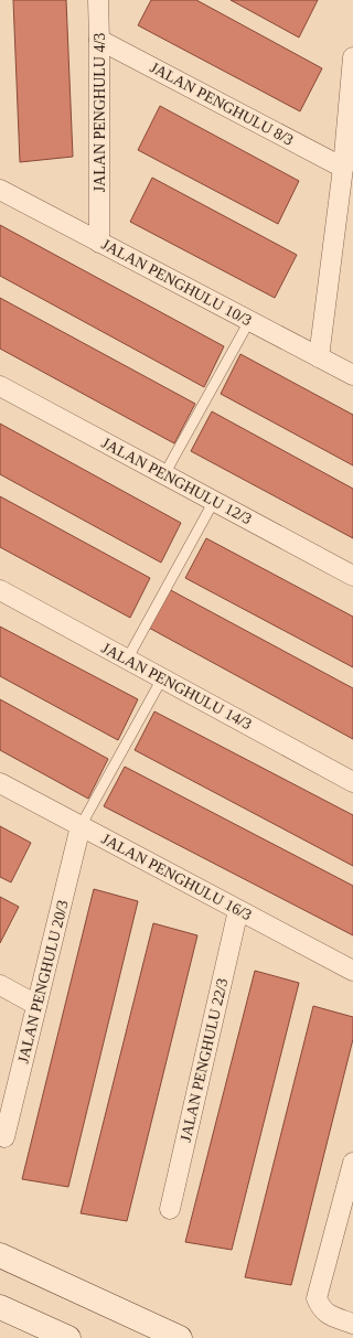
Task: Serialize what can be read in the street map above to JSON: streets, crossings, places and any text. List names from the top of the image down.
{
  "streets": {
    "street": [
      "JALAN PENGHULU 8/3",
      "JALAN PENGHULU 4/3",
      "JALAN PENGHULU 10/3",
      "JALAN PENGHULU 12/3",
      "JALAN PENGHULU 14/3",
      "JALAN PENGHULU 16/3",
      "JALAN PENGHULU 20/3",
      "JALAN PENGHULU 22/3"
    ]
  },
  "crossings": [
    ["JALAN PENGHULU 8/3", "JALAN PENGHULU 4/3"],
    ["JALAN PENGHULU 4/3", "JALAN PENGHULU 10/3"],
    ["JALAN PENGHULU 16/3", "JALAN PENGHULU 20/3"],
    ["JALAN PENGHULU 16/3", "JALAN PENGHULU 22/3"]
  ]
}
